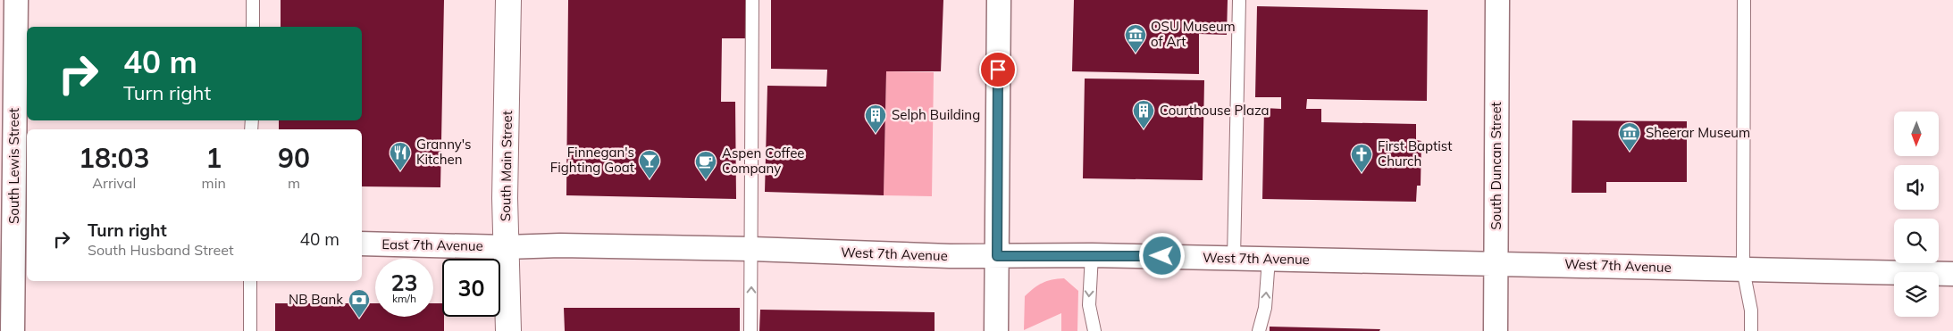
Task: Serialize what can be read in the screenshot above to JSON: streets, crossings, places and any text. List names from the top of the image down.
{
  "streets": {
    "main road": ["South Main Street"],
    "street": [
      "South Lewis Street",
      "South Duncan Street",
      "East 7th Avenue",
      "West 7th Avenue"
    ]
  },
  "crossings": [
    ["South Main Street", "East 7th Avenue"],
    ["South Main Street", "West 7th Avenue"],
    ["South Duncan Street", "West 7th Avenue"],
    ["East 7th Avenue", "West 7th Avenue"]
  ],
  "places": {
    "museum": ["OSU Museum of Art", "Sheerar Museum"],
    "building": ["Courthouse Plaza", "Selph Building"],
    "restaurant": ["Granny's Kitchen"],
    "church": ["First Baptist Church"],
    "bar": ["Finnegan's Fighting Goat"],
    "cafe": ["Aspen Coffee Company"],
    "bank": ["NB Bank"]
  },
  "north": "bottom",
  "page": {
    "turn": ["40 m", "Turn right"],
    "eta": [
      "18:03",
      "Arrival",
      "1",
      "min",
      "90",
      "m"
    ],
    "list": [
      {
        "name": "Turn right",
        "note": "South Husband Street",
        "value": "40 m"
      }
    ],
    "speed": "23 km/h",
    "limit": "30"
  }
}
